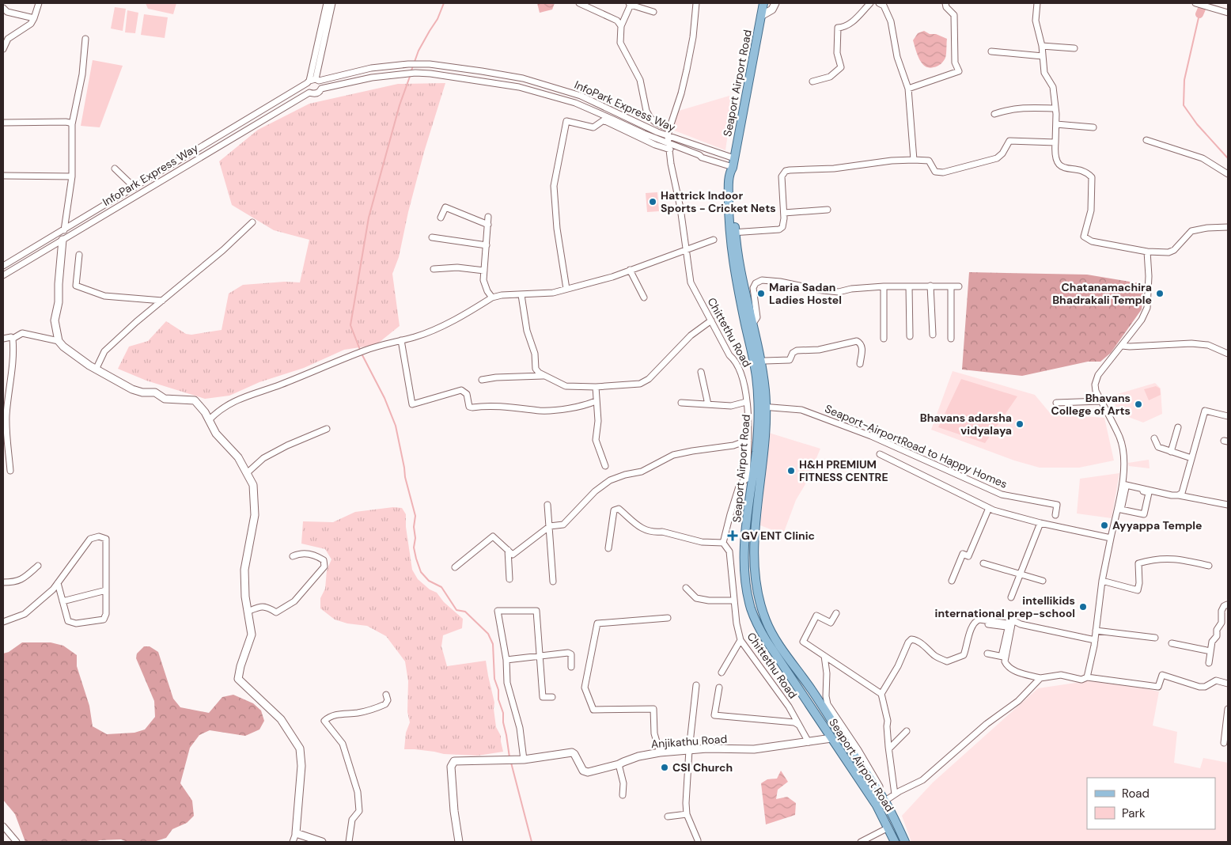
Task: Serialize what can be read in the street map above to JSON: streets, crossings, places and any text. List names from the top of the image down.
{
  "streets": {
    "main road": ["Seaport Airport Road"],
    "street": [
      "InfoPark Express Way",
      "Chittethu Road",
      "Seaport-AirportRoad to Happy Homes",
      "Anjikathu Road"
    ]
  },
  "crossings": [
    ["Seaport Airport Road", "InfoPark Express Way"],
    ["Seaport Airport Road", "Chittethu Road"],
    ["Seaport Airport Road", "Seaport-AirportRoad to Happy Homes"],
    ["Seaport Airport Road", "Anjikathu Road"],
    ["InfoPark Express Way", "Chittethu Road"],
    ["Chittethu Road", "Anjikathu Road"]
  ],
  "places": {
    "other": [
      "Hattrick Indoor Sports - Cricket Nets",
      "Maria Sadan Ladies Hostel",
      "Chatanamachira Bhadrakali Temple",
      "Bhavans College of Arts",
      "Bhavans adarsha vidyalaya",
      "H&H PREMIUM FITNESS CENTRE",
      "Ayyappa Temple",
      "intellikids international prep-school",
      "CSI Church"
    ],
    "health": ["GV ENT Clinic"]
  },
  "legend": ["Road", "Park"]
}
